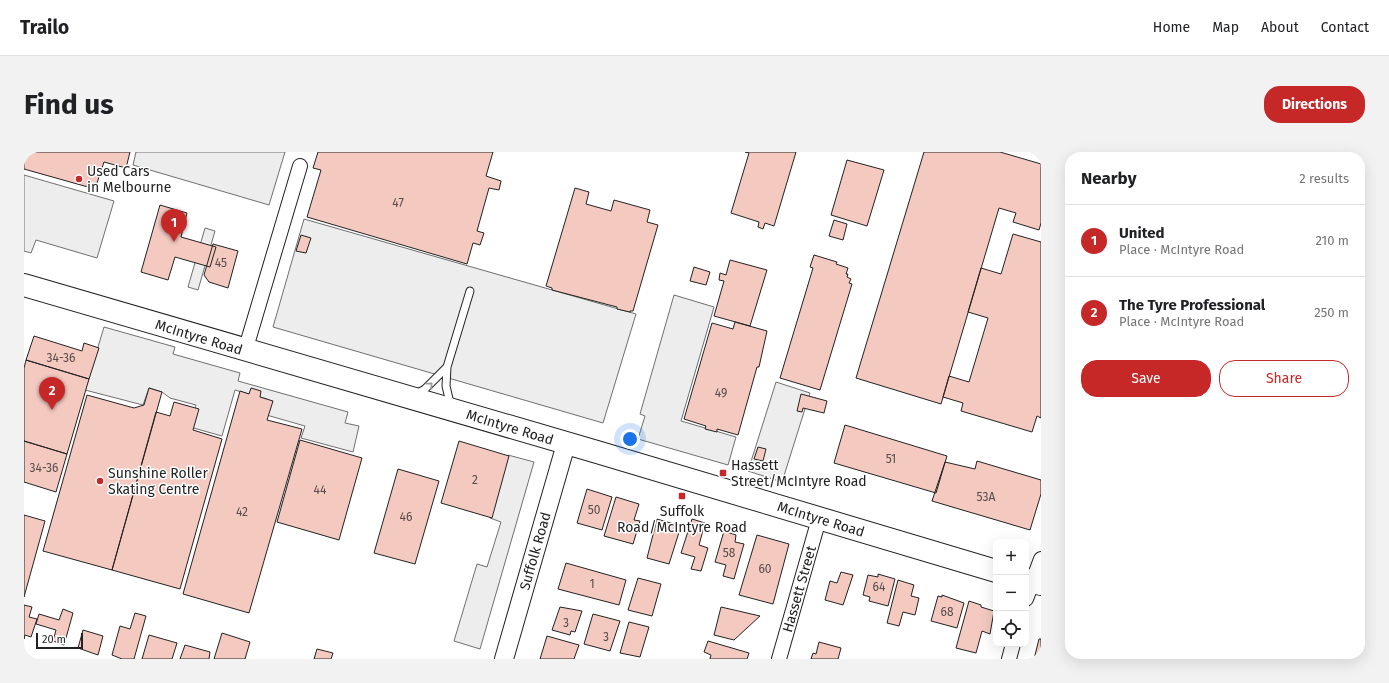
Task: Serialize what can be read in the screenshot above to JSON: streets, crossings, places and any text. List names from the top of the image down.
{
  "streets": {
    "main road": ["McIntyre Road"],
    "street": ["Suffolk Road", "Hassett Street"]
  },
  "crossings": [
    ["McIntyre Road", "Suffolk Road"],
    ["McIntyre Road", "Hassett Street"]
  ],
  "places": {
    "other": ["Used Cars in Melbourne", "Sunshine Roller Skating Centre"],
    "transit": ["Hassett Street/McIntyre Road", "Suffolk Road/McIntyre Road"]
  },
  "house_numbers": [
    "47",
    "45",
    "34-36",
    "49",
    "51",
    "34-36",
    "2",
    "44",
    "53A",
    "50",
    "42",
    "46",
    "58",
    "60",
    "1",
    "64",
    "68",
    "3",
    "3"
  ],
  "scale_bar": "20 m",
  "page": {
    "header": "Trailo",
    "nav": [
      "Home",
      "Map",
      "About",
      "Contact"
    ],
    "buttons": [
      "Directions",
      ["Save", "Share"]
    ],
    "title": "Find us",
    "heading": ["Nearby", "2 results"],
    "list": [
      {
        "mark": "1",
        "name": "United",
        "note": "Place · McIntyre Road",
        "value": "210 m"
      },
      {
        "mark": "2",
        "name": "The Tyre Professional",
        "note": "Place · McIntyre Road",
        "value": "250 m"
      }
    ],
    "pins": ["1", "2"],
    "map_buttons": ["+", "−"],
    "scale": "20 m"
  }
}
